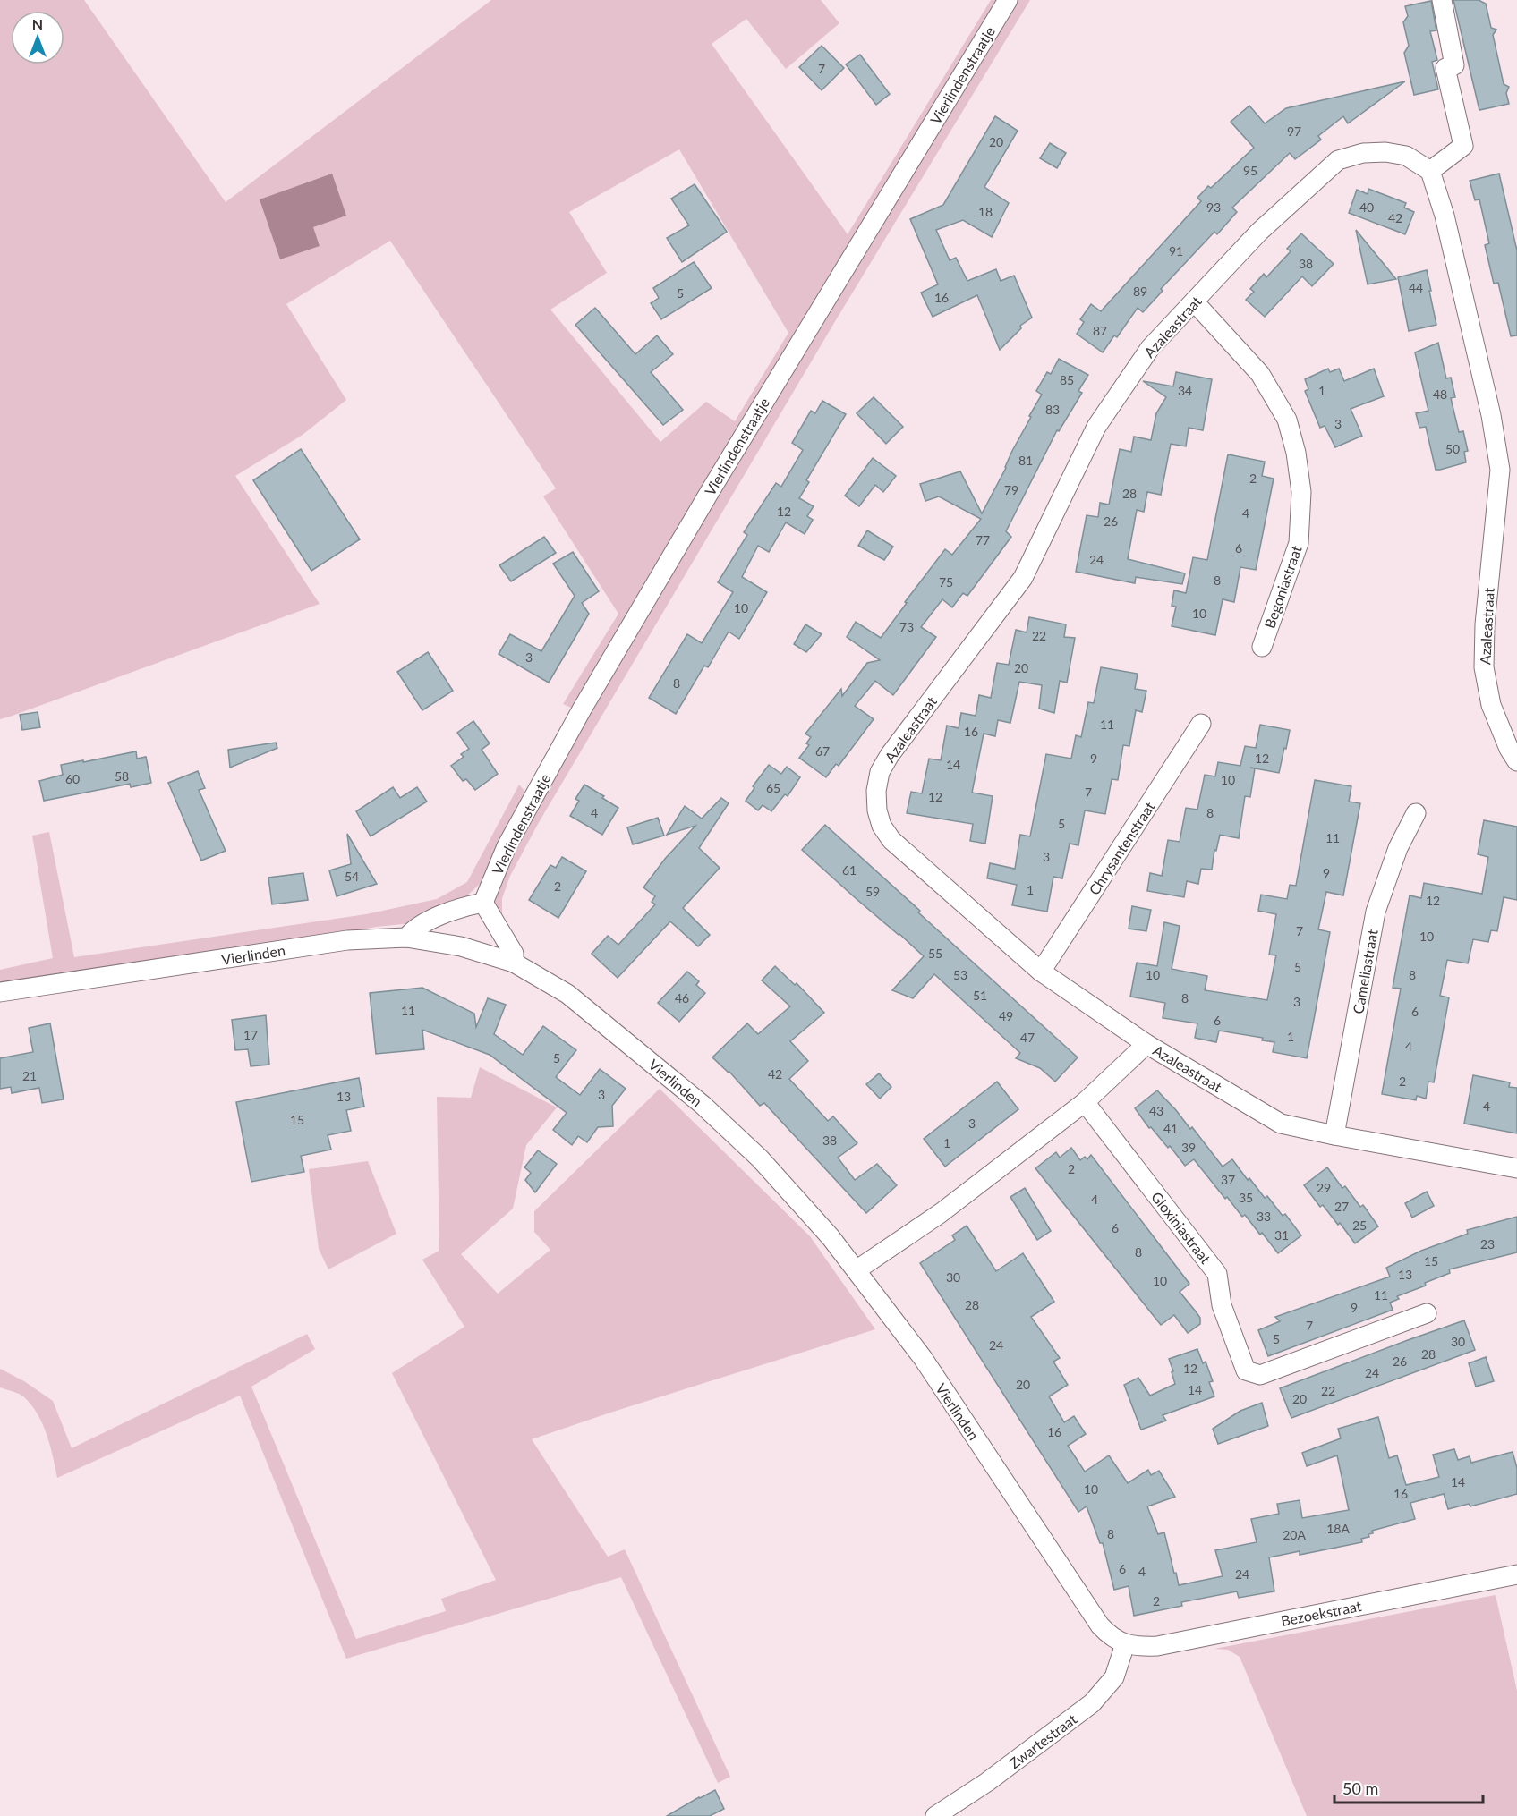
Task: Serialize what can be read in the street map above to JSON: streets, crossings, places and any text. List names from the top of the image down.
{
  "streets": {
    "street": [
      "Vierlindenstraatje",
      "Azaleastraat",
      "Begoniastraat",
      "Chrysantenstraat",
      "Vierlinden",
      "Cameliastraat",
      "Gloxiniastraat",
      "Bezoekstraat",
      "Zwartestraat"
    ]
  },
  "crossings": [
    ["Azaleastraat", "Begoniastraat"],
    ["Azaleastraat", "Chrysantenstraat"],
    ["Azaleastraat", "Cameliastraat"],
    ["Vierlinden", "Bezoekstraat"],
    ["Vierlinden", "Zwartestraat"],
    ["Bezoekstraat", "Zwartestraat"]
  ],
  "house_numbers": [
    "7",
    "97",
    "20",
    "95",
    "93",
    "40",
    "18",
    "42",
    "91",
    "38",
    "44",
    "89",
    "5",
    "16",
    "87",
    "85",
    "34",
    "1",
    "48",
    "83",
    "3",
    "50",
    "81",
    "2",
    "79",
    "28",
    "12",
    "4",
    "26",
    "77",
    "6",
    "24",
    "8",
    "75",
    "10",
    "10",
    "73",
    "22",
    "3",
    "20",
    "8",
    "11",
    "16",
    "67",
    "9",
    "12",
    "14",
    "58",
    "60",
    "10",
    "65",
    "7",
    "12",
    "4",
    "8",
    "5",
    "11",
    "3",
    "61",
    "9",
    "54",
    "2",
    "1",
    "59",
    "12",
    "7",
    "10",
    "55",
    "5",
    "53",
    "10",
    "8",
    "51",
    "46",
    "8",
    "3",
    "11",
    "6",
    "49",
    "6",
    "17",
    "1",
    "47",
    "4",
    "5",
    "42",
    "21",
    "2",
    "3",
    "13",
    "4",
    "43",
    "15",
    "3",
    "41",
    "38",
    "1",
    "39",
    "2",
    "37",
    "29",
    "35",
    "4",
    "27",
    "33",
    "25",
    "6",
    "31",
    "23",
    "8",
    "15",
    "13",
    "30",
    "10",
    "11",
    "28",
    "9",
    "7",
    "5",
    "30",
    "24",
    "28",
    "26",
    "12",
    "24",
    "20",
    "14",
    "22",
    "20",
    "16",
    "14",
    "10",
    "16",
    "18A",
    "8",
    "20A",
    "6",
    "4",
    "24",
    "2"
  ],
  "scale_bar": "50 m",
  "north": "top"
}
